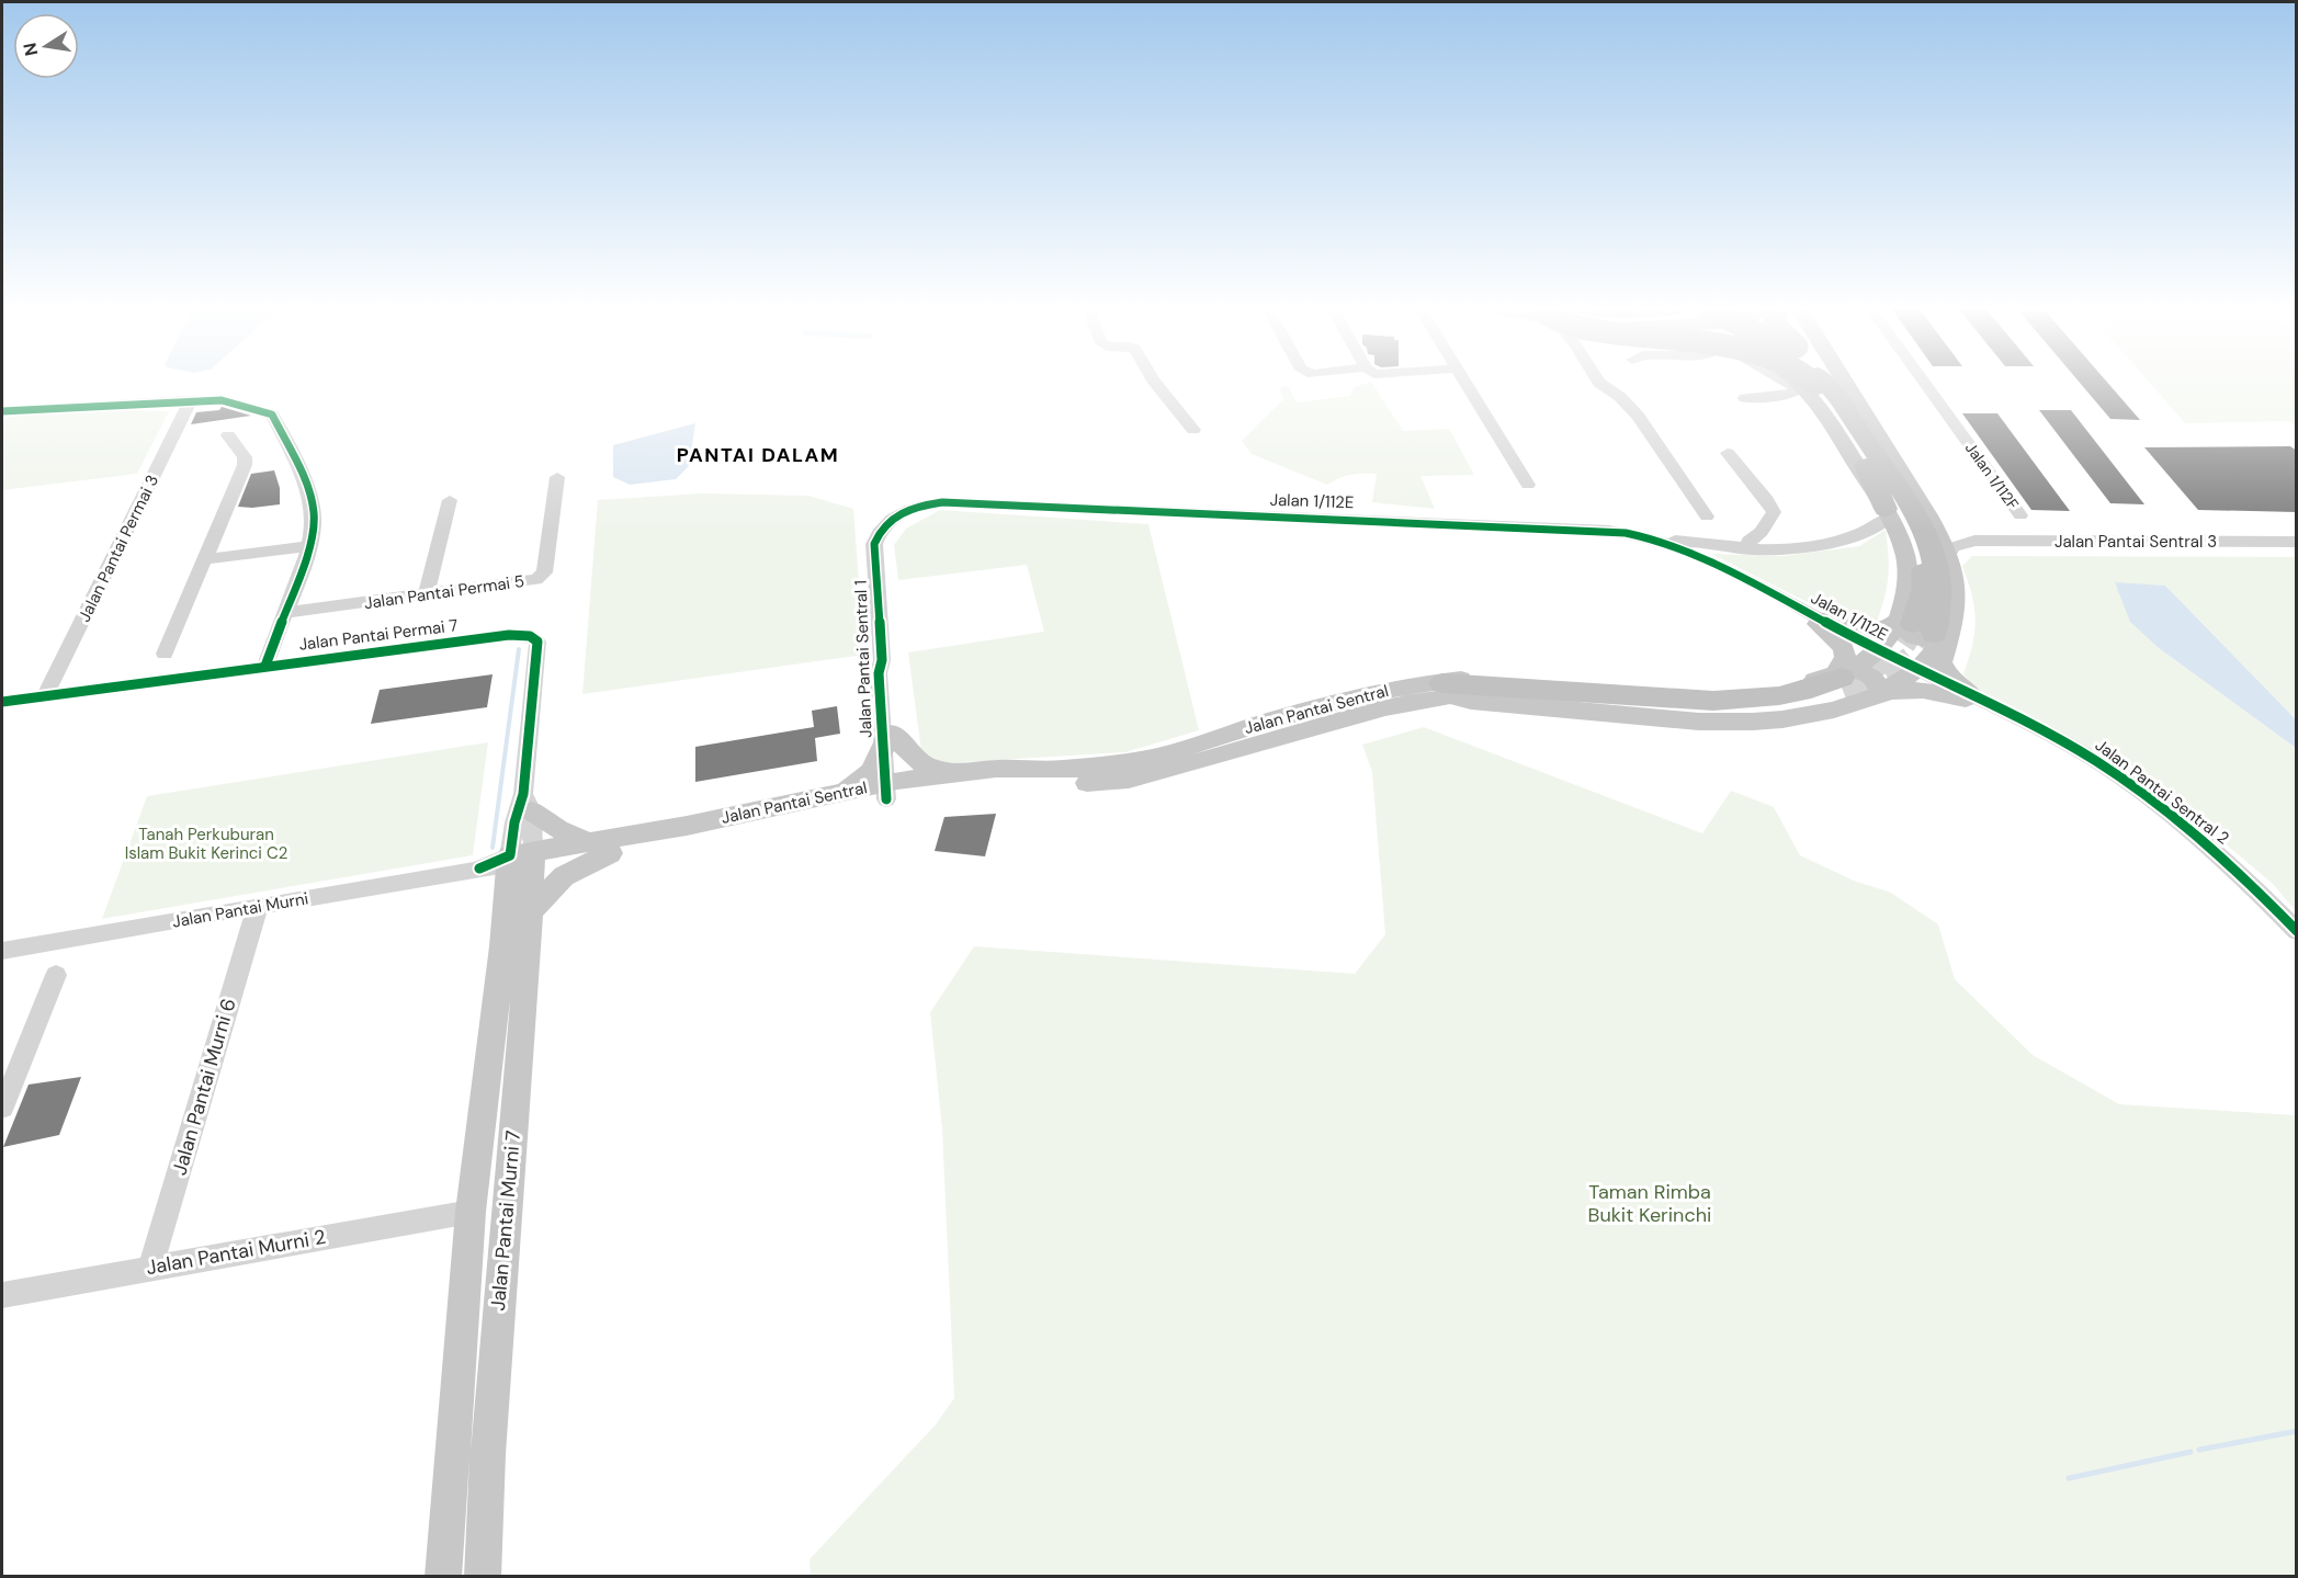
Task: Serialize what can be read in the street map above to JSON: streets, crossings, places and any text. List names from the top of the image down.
{
  "streets": {
    "main road": ["Jalan Pantai Sentral", "Jalan Pantai Murni 7"],
    "street": [
      "Jalan 1/112F",
      "Jalan 1/112E",
      "Jalan Pantai Sentral 3",
      "Jalan Pantai Permai 3",
      "Jalan Pantai Permai 5",
      "Jalan Pantai Permai 7",
      "Jalan Pantai Sentral 1",
      "Jalan Pantai Sentral 2",
      "Jalan Pantai Murni",
      "Jalan Pantai Murni 6",
      "Jalan Pantai Murni 2"
    ]
  },
  "crossings": [
    ["Jalan 1/112E", "Jalan Pantai Sentral 1"],
    ["Jalan 1/112E", "Jalan Pantai Sentral"],
    ["Jalan 1/112E", "Jalan Pantai Sentral 2"],
    ["Jalan Pantai Permai 3", "Jalan Pantai Permai 7"],
    ["Jalan Pantai Sentral 1", "Jalan Pantai Sentral"],
    ["Jalan Pantai Sentral", "Jalan Pantai Sentral 2"],
    ["Jalan Pantai Sentral", "Jalan Pantai Murni"],
    ["Jalan Pantai Sentral", "Jalan Pantai Murni 7"],
    ["Jalan Pantai Murni", "Jalan Pantai Murni 6"],
    ["Jalan Pantai Murni", "Jalan Pantai Murni 7"],
    ["Jalan Pantai Murni 6", "Jalan Pantai Murni 2"],
    ["Jalan Pantai Murni 7", "Jalan Pantai Murni 2"]
  ],
  "districts": ["PANTAI DALAM"],
  "parks": ["Tanah Perkuburan Islam Bukit Kerinci C2", "Taman Rimba Bukit Kerinchi"],
  "north": "left"
}
